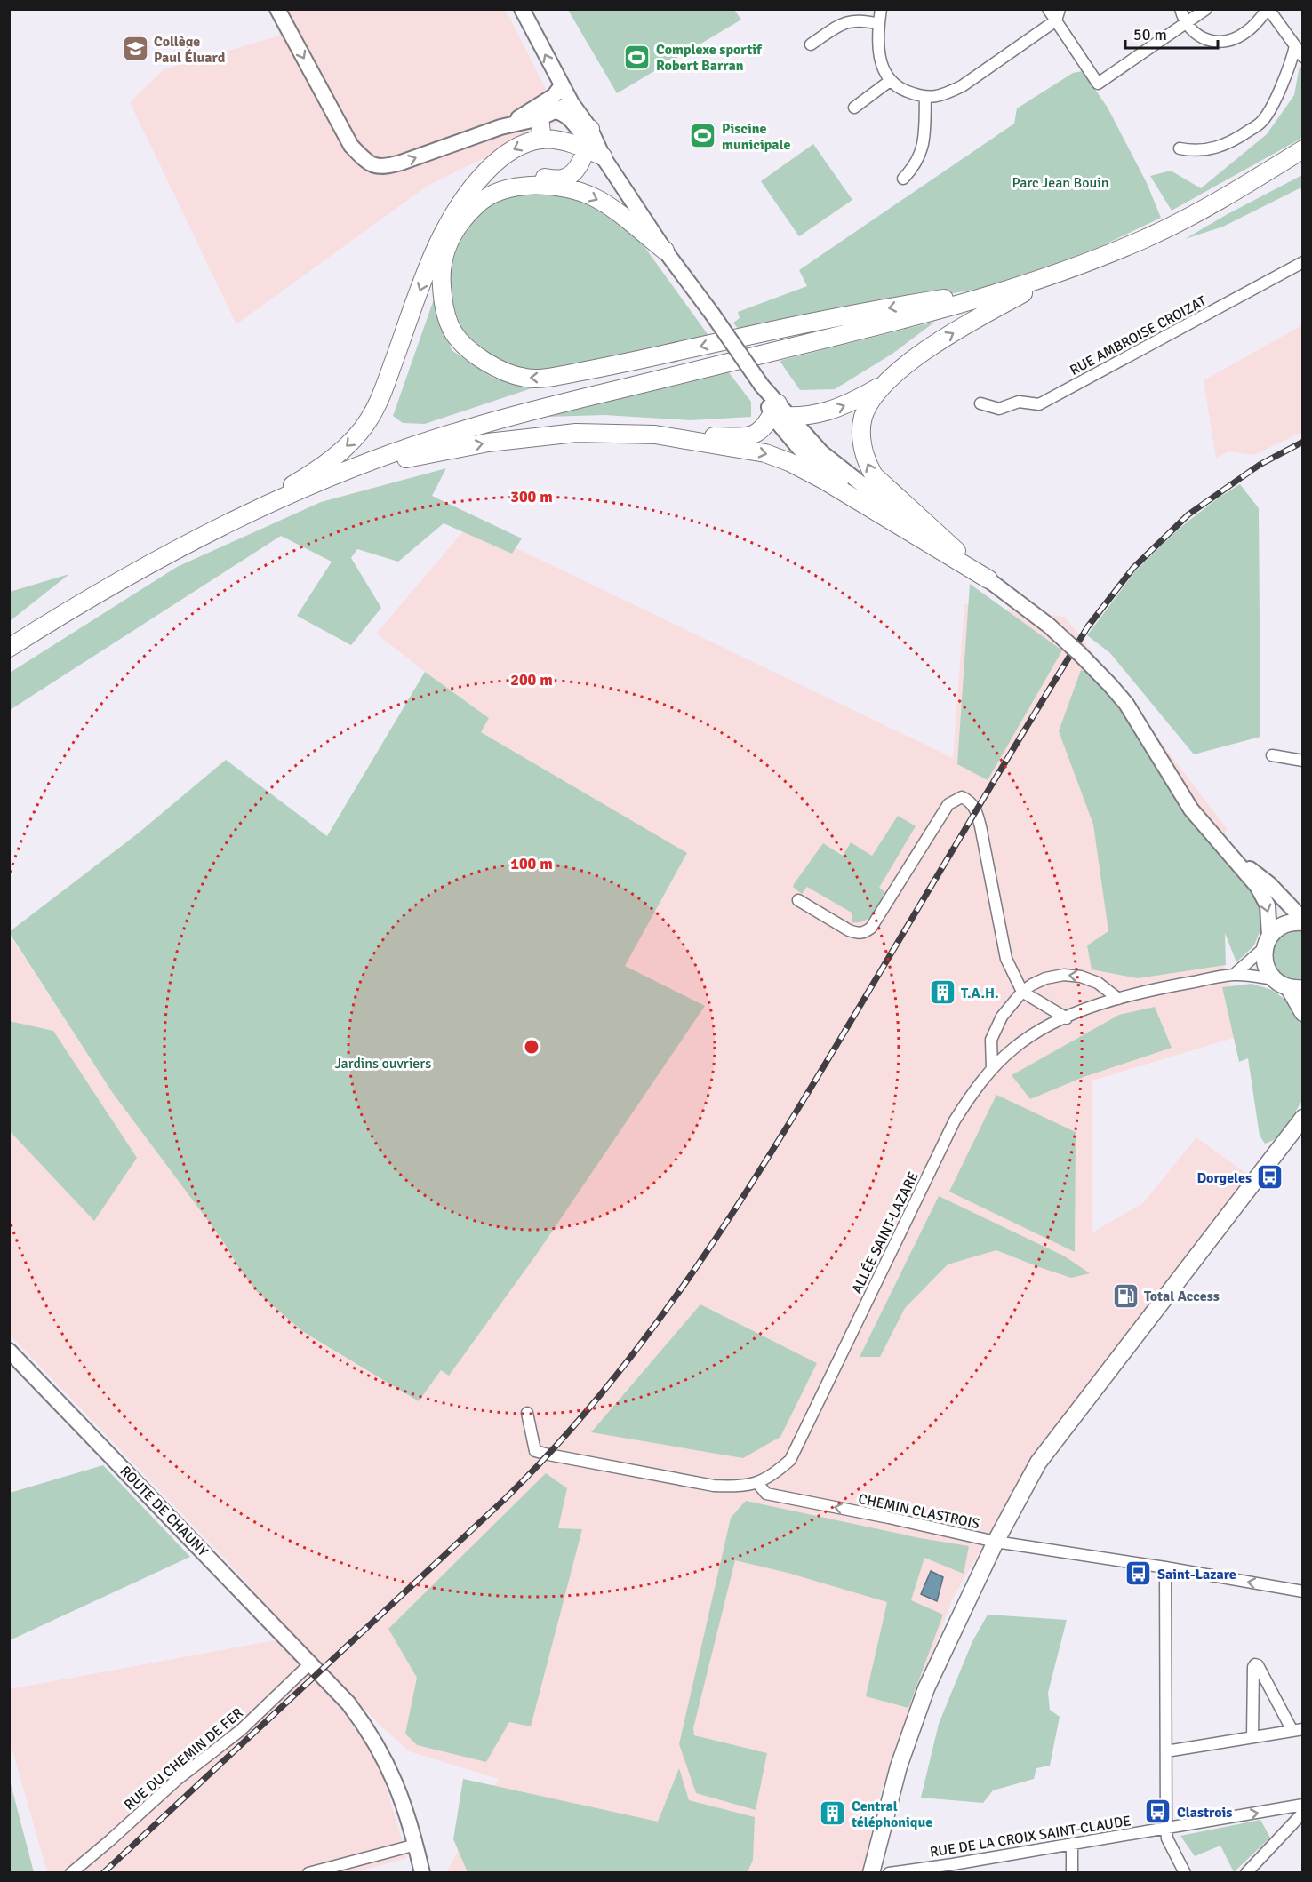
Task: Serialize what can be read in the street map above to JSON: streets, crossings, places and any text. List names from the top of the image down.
{
  "streets": {
    "street": [
      "RUE AMBROISE CROIZAT",
      "ALLÉE SAINT-LAZARE",
      "ROUTE DE CHAUNY",
      "CHEMIN CLASTROIS",
      "RUE DU CHEMIN DE FER",
      "RUE DE LA CROIX SAINT-CLAUDE"
    ]
  },
  "crossings": [
    ["ALLÉE SAINT-LAZARE", "CHEMIN CLASTROIS"],
    ["ROUTE DE CHAUNY", "RUE DU CHEMIN DE FER"]
  ],
  "one_way": ["CHEMIN CLASTROIS"],
  "parks": ["Parc Jean Bouin", "Jardins ouvriers"],
  "places": {
    "school or university": ["Collège Paul Éluard"],
    "sports": ["Complexe sportif Robert Barran", "Piscine municipale"],
    "building": ["T.A.H.", "Central téléphonique"],
    "bus stop": ["Dorgeles", "Saint-Lazare", "Clastrois"],
    "fuel station": ["Total Access"]
  },
  "scale_bar": "50 m",
  "rings": ["300 m", "200 m", "100 m"]
}
